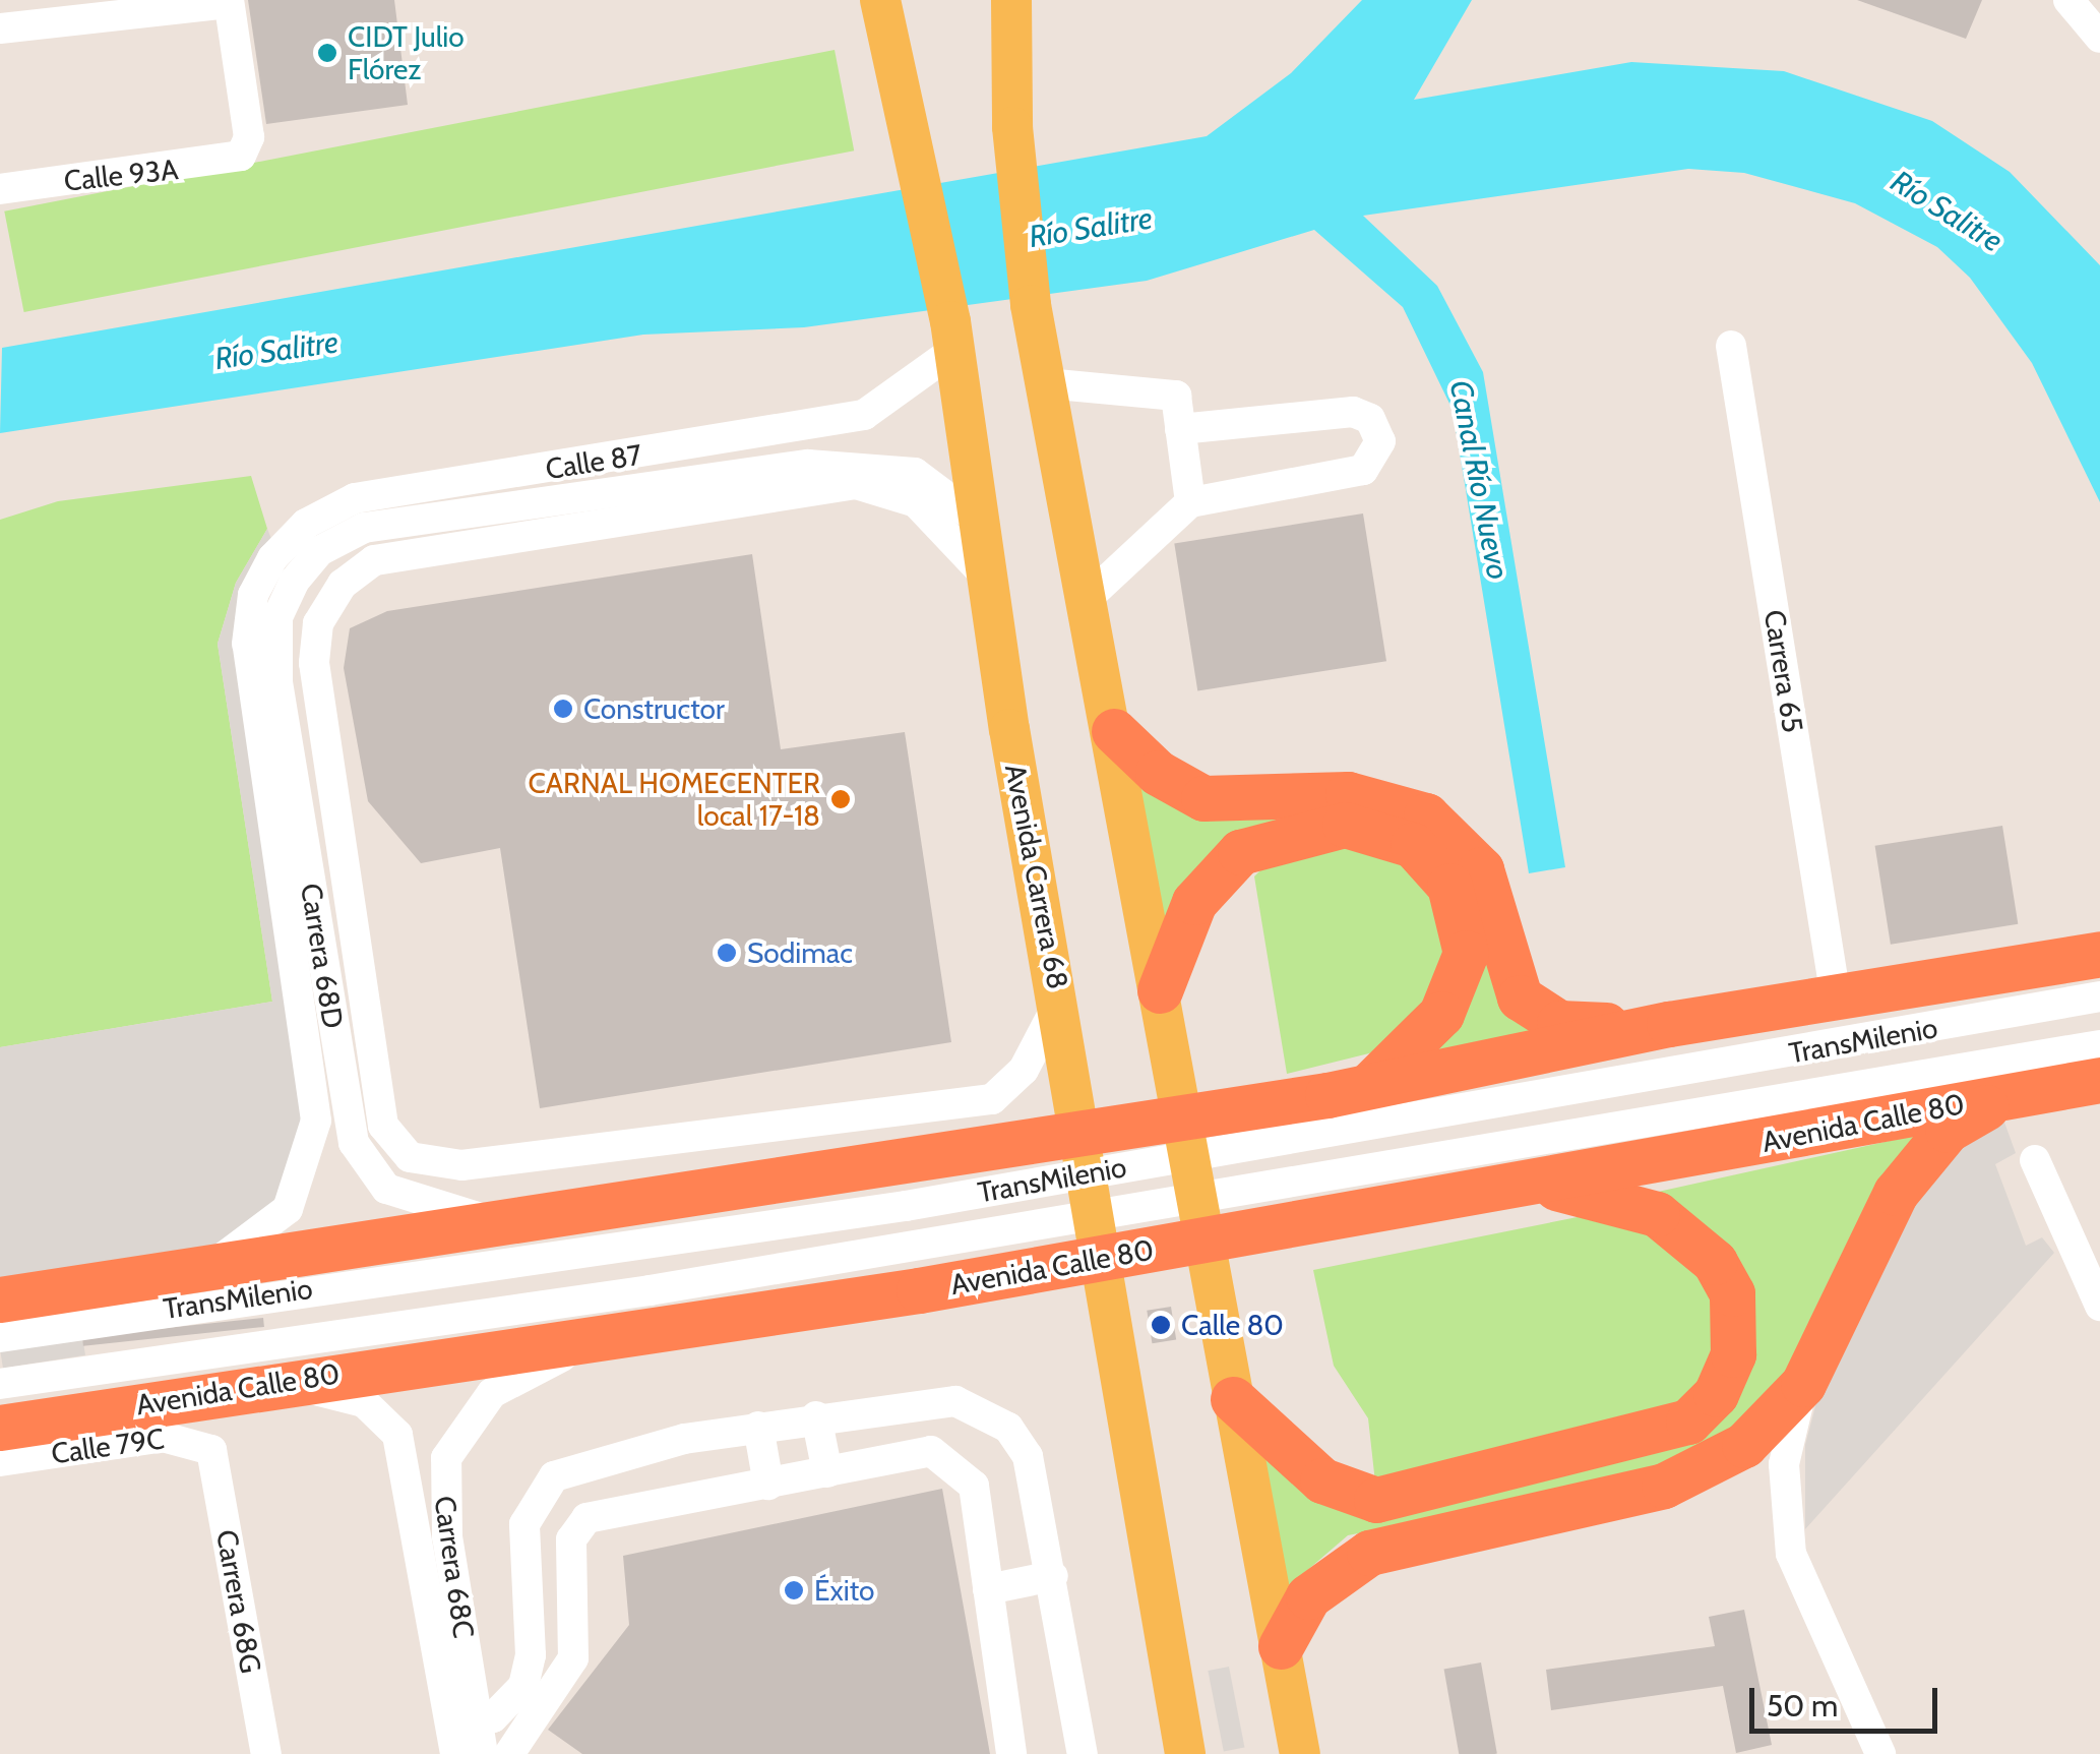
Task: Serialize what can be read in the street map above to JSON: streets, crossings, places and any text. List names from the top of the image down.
{
  "streets": {
    "highway": ["Avenida Calle 80"],
    "main road": ["Avenida Carrera 68"],
    "street": [
      "Calle 93A",
      "Calle 87",
      "Carrera 65",
      "Carrera 68D",
      "TransMilenio",
      "Calle 79C",
      "Carrera 68C",
      "Carrera 68G"
    ]
  },
  "crossings": [
    ["Calle 87", "Avenida Carrera 68"],
    ["Calle 87", "Carrera 68D"],
    ["TransMilenio", "Avenida Calle 80"],
    ["TransMilenio", "Calle 79C"],
    ["Avenida Calle 80", "Calle 79C"],
    ["Avenida Calle 80", "Carrera 68C"],
    ["Calle 79C", "Carrera 68G"]
  ],
  "water": ["Río Salitre", "Canal Río Nuevo"],
  "places": [
    "CIDT Julio Flórez",
    "Constructor",
    "CARNAL HOMECENTER local 17-18",
    "Sodimac",
    "Calle 80",
    "Éxito"
  ],
  "scale_bar": "50 m"
}
